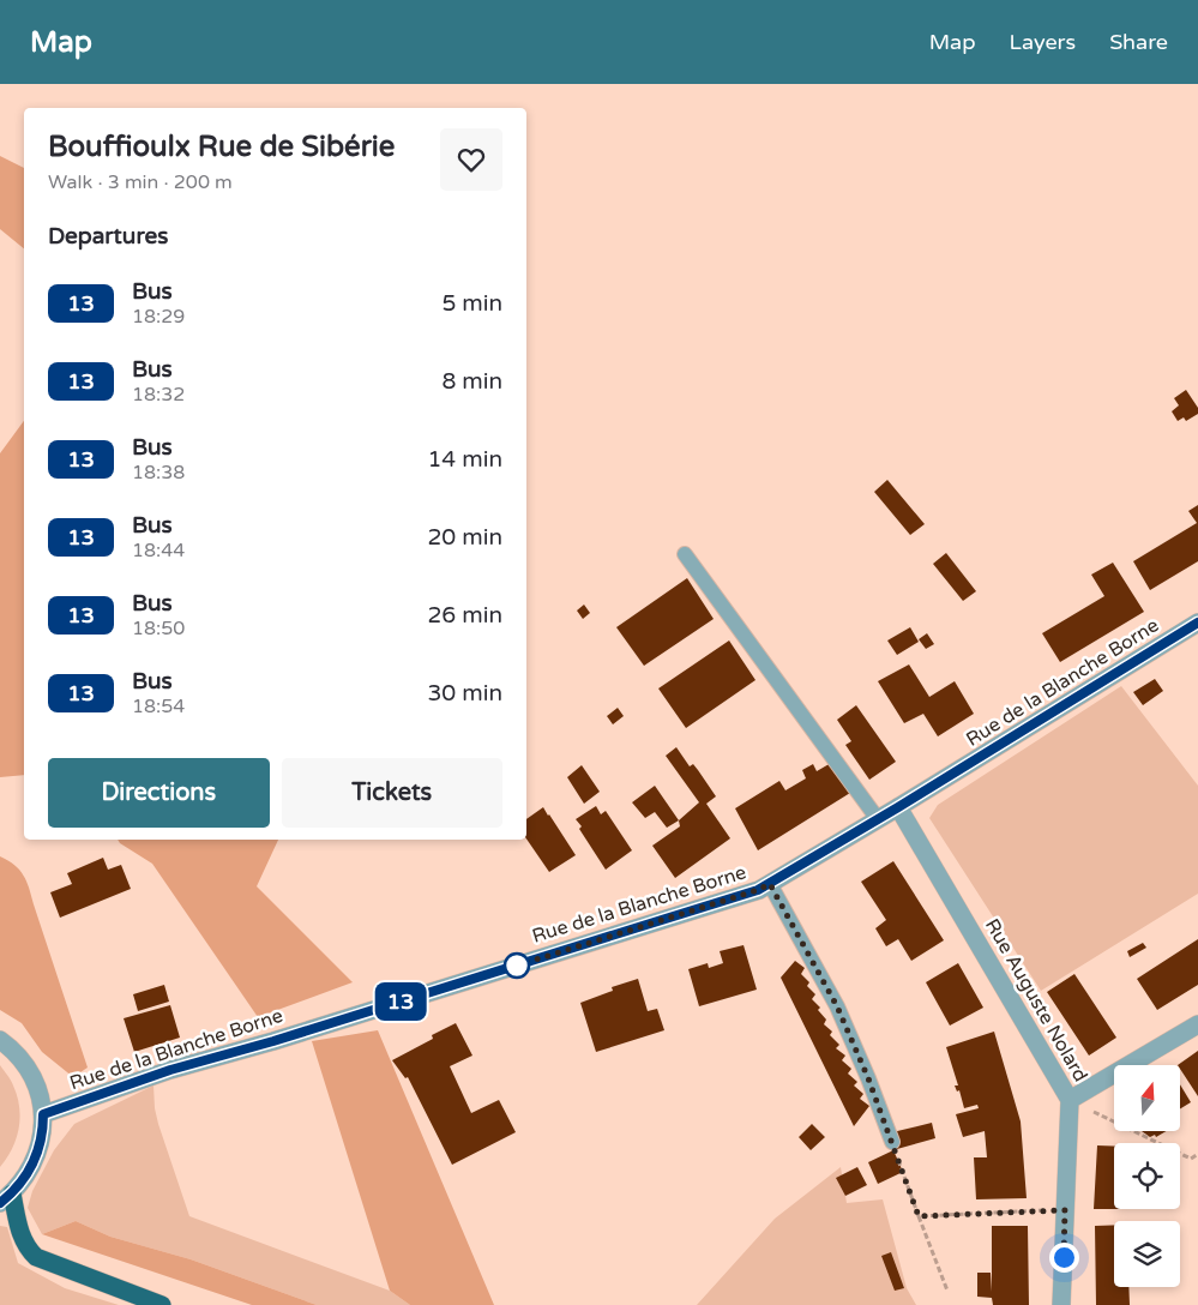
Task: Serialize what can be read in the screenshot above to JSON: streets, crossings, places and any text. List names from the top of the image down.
{
  "streets": {
    "street": ["Rue de la Blanche Borne", "Rue Auguste Nolard"]
  },
  "crossings": [
    ["Rue de la Blanche Borne", "Rue Auguste Nolard"]
  ],
  "lines": ["bus line 13"],
  "north": "top",
  "page": {
    "header": "Map",
    "nav": ["Map", "Layers", "Share"],
    "on_map": "13",
    "heading": [
      ["Bouffioulx Rue de Sibérie", "Walk · 3 min · 200 m"],
      "Departures"
    ],
    "list": [
      {
        "mark": "13",
        "name": "Bus",
        "note": "18:29",
        "value": "5 min"
      },
      {
        "mark": "13",
        "name": "Bus",
        "note": "18:32",
        "value": "8 min"
      },
      {
        "mark": "13",
        "name": "Bus",
        "note": "18:38",
        "value": "14 min"
      },
      {
        "mark": "13",
        "name": "Bus",
        "note": "18:44",
        "value": "20 min"
      },
      {
        "mark": "13",
        "name": "Bus",
        "note": "18:50",
        "value": "26 min"
      },
      {
        "mark": "13",
        "name": "Bus",
        "note": "18:54",
        "value": "30 min"
      }
    ],
    "buttons": ["Directions", "Tickets"]
  }
}
